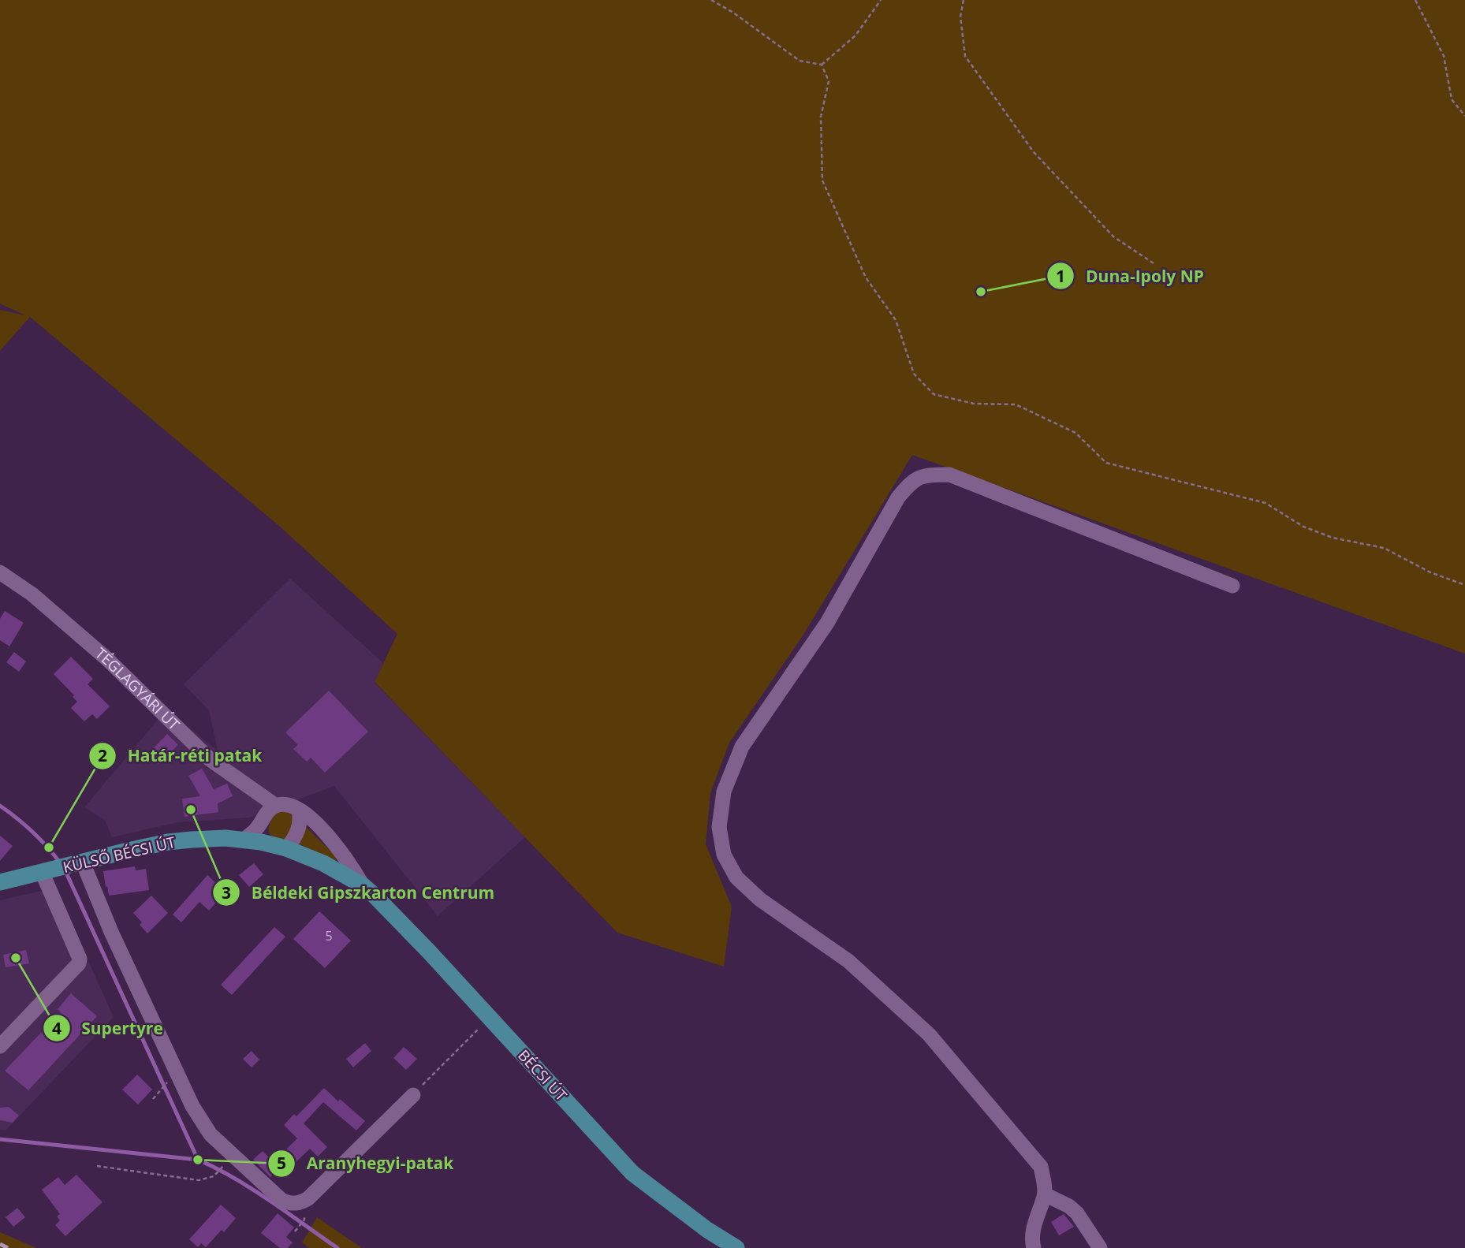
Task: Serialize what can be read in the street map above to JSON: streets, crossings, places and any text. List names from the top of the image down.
{
  "streets": {
    "main road": ["KÜLSŐ BÉCSI ÚT", "BÉCSI ÚT"],
    "street": ["TÉGLAGYÁRI ÚT"]
  },
  "crossings": [
    ["TÉGLAGYÁRI ÚT", "KÜLSŐ BÉCSI ÚT"],
    ["KÜLSŐ BÉCSI ÚT", "BÉCSI ÚT"]
  ],
  "places": [
    "Duna-Ipoly NP",
    "Béldeki Gipszkarton Centrum",
    "Határ-réti patak",
    "Supertyre",
    "Aranyhegyi-patak"
  ],
  "house_numbers": ["5"]
}
